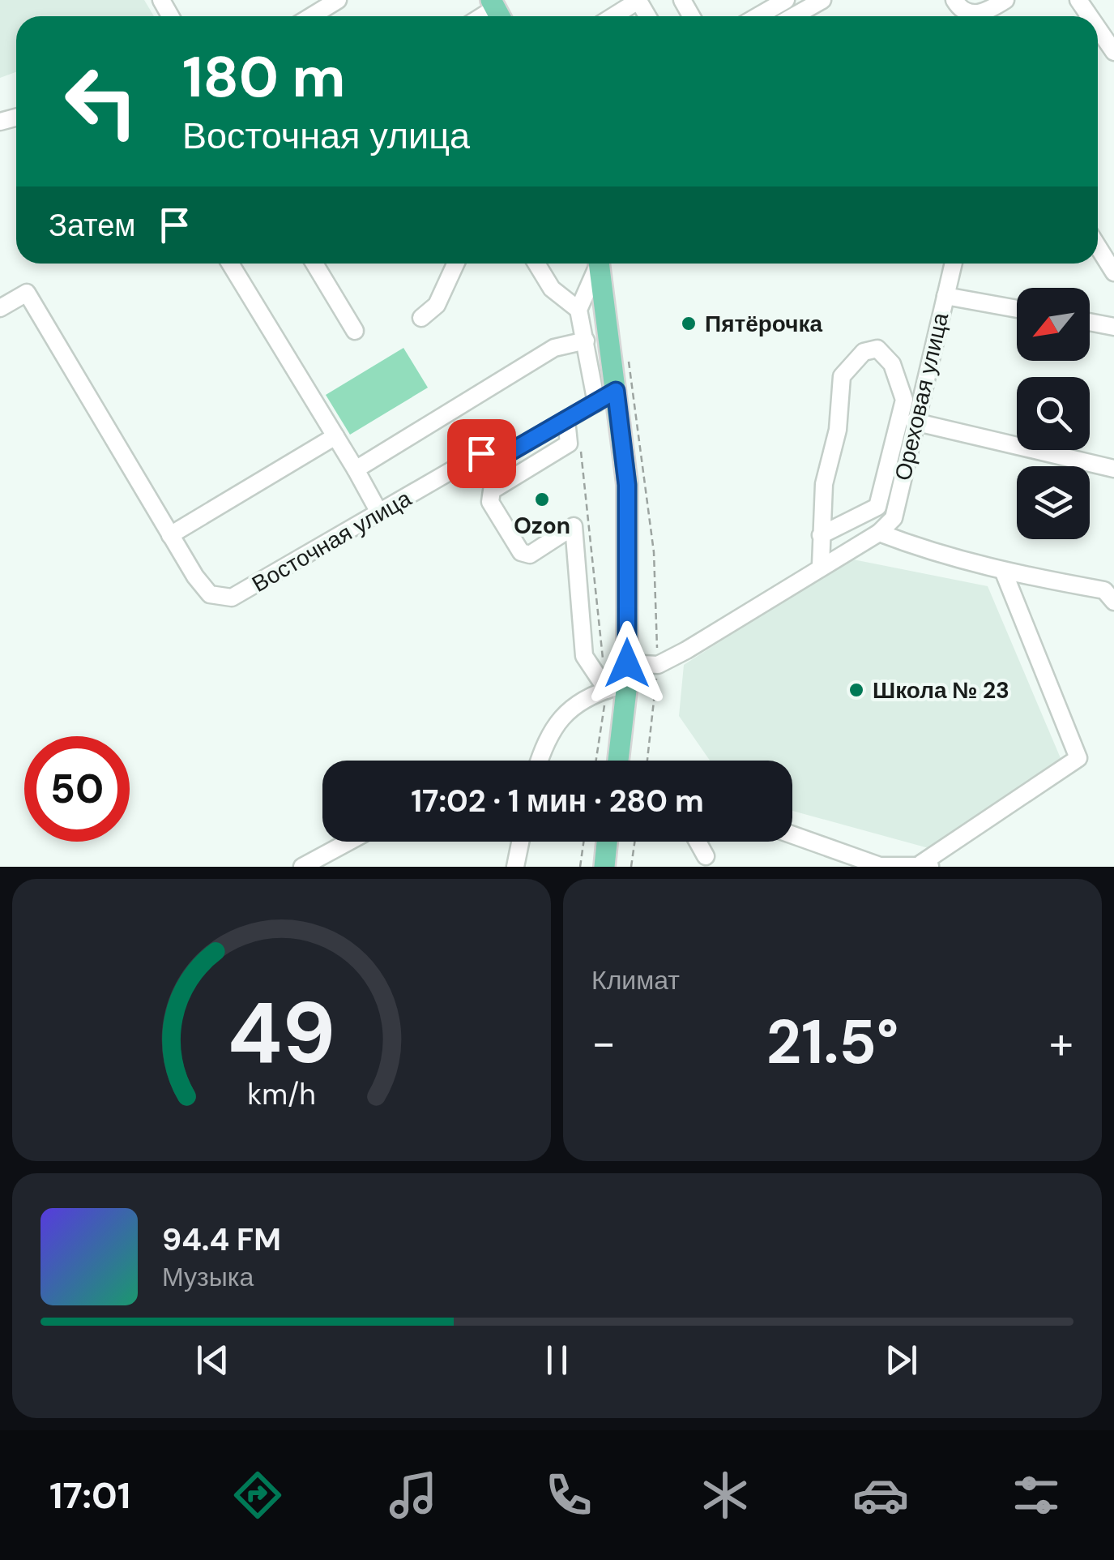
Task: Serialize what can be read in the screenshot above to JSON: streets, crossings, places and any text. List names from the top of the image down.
{
  "streets": {
    "street": ["Ореховая улица", "Восточная улица"]
  },
  "places": ["Пятёрочка", "Ozon", "Школа № 23"],
  "north": "bottom left",
  "page": {
    "turn": ["180 m", "Восточная улица"],
    "then": "Затем",
    "limit": "50",
    "trip": "17:02 · 1 мин · 280 m",
    "tile": "Климат",
    "heat": ["−", "21.5°", "+"],
    "song": ["94.4 FM", "Музыка"],
    "tabs": "17:01",
    "gauge": ["49", "km/h"]
  }
}
